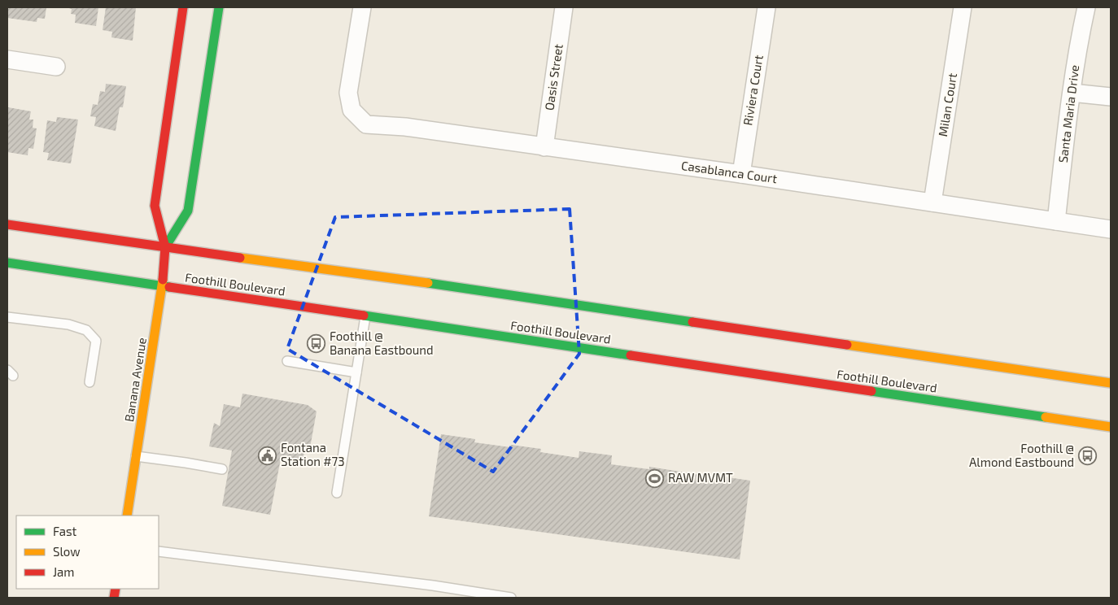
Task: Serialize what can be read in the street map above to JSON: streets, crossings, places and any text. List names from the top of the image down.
{
  "streets": {
    "main road": ["Foothill Boulevard", "Banana Avenue"],
    "street": [
      "Oasis Street",
      "Riviera Court",
      "Milan Court",
      "Santa Maria Drive",
      "Casablanca Court"
    ]
  },
  "crossings": [
    ["Oasis Street", "Casablanca Court"],
    ["Riviera Court", "Casablanca Court"],
    ["Milan Court", "Casablanca Court"],
    ["Santa Maria Drive", "Casablanca Court"],
    ["Foothill Boulevard", "Banana Avenue"]
  ],
  "places": {
    "bus stop": ["Foothill @ Banana Eastbound", "Foothill @ Almond Eastbound"],
    "public building": ["Fontana Station #73"],
    "sports": ["RAW MVMT"]
  },
  "legend": ["Fast", "Slow", "Jam"]
}
